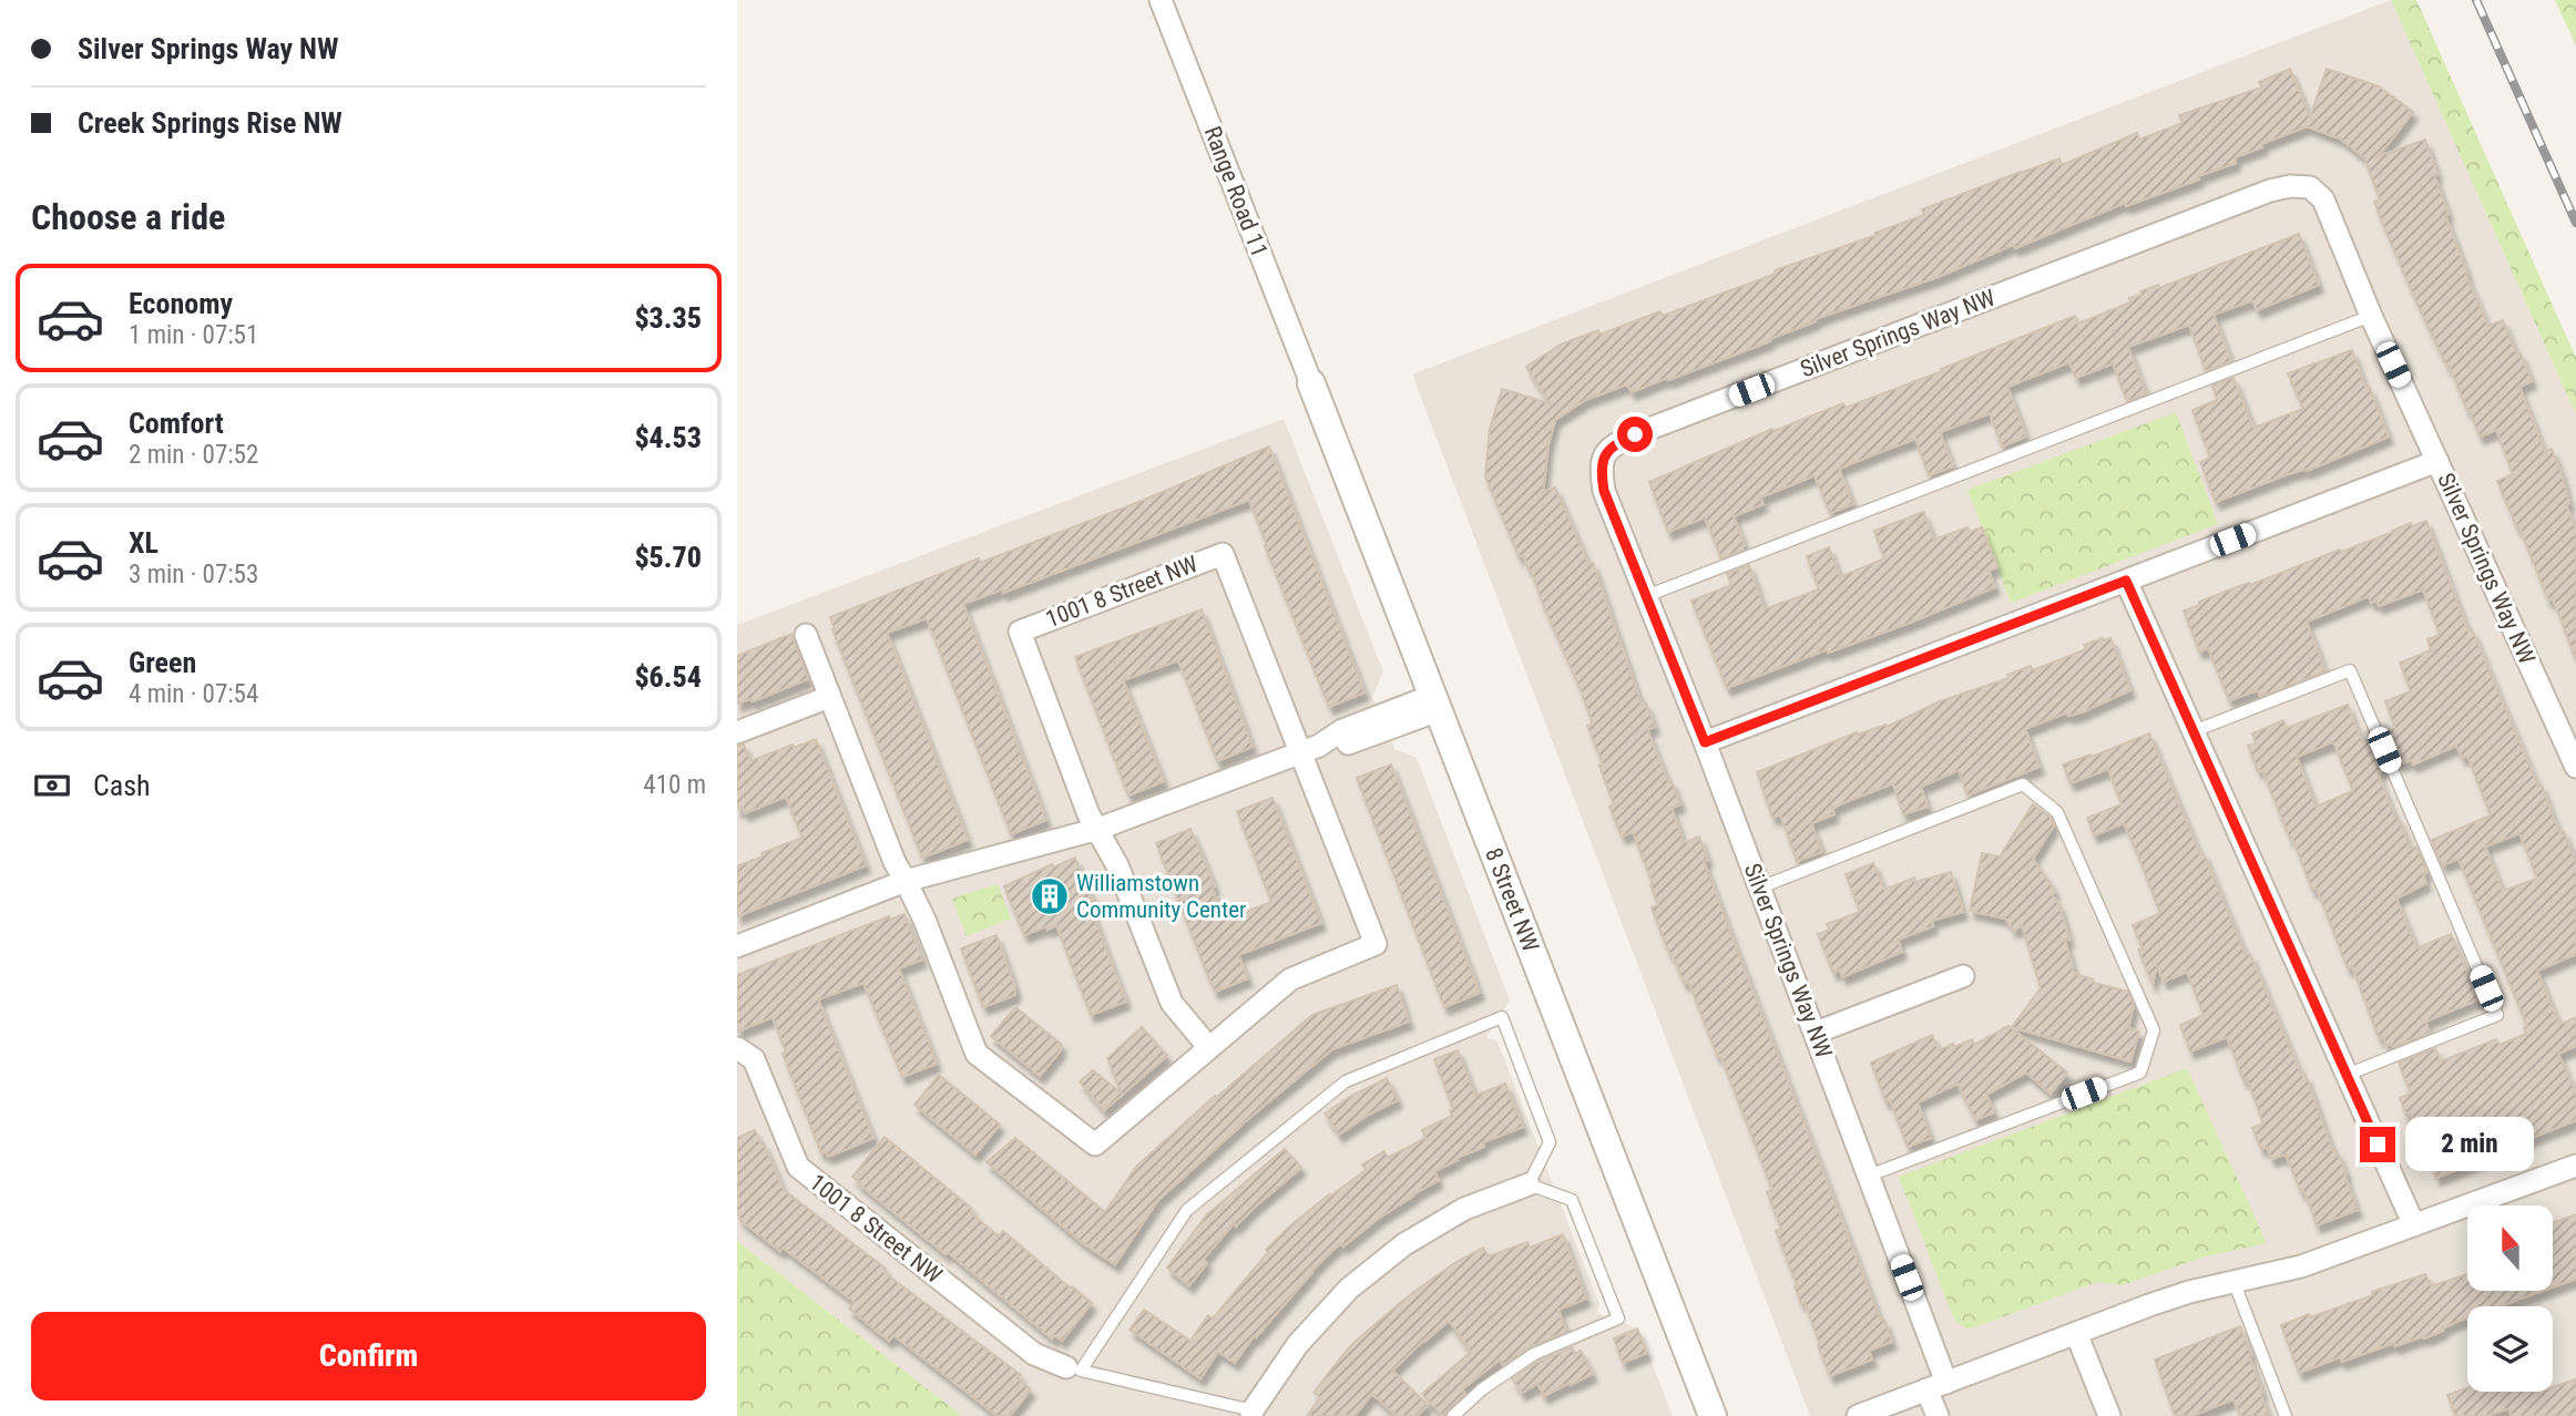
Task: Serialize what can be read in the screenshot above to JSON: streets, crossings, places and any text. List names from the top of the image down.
{
  "streets": {
    "street": [
      "Range Road 11",
      "Silver Springs Way NW",
      "1001 8 Street NW",
      "8 Street NW"
    ]
  },
  "crossings": [
    ["Range Road 11", "8 Street NW"]
  ],
  "places": {
    "building": ["Williamstown Community Center"]
  },
  "north": "top",
  "page": {
    "banner": ["Silver Springs Way NW", "Creek Springs Rise NW"],
    "heading": "Choose a ride",
    "list": [
      {
        "name": "Economy",
        "note": "1 min · 07:51",
        "value": "$3.35"
      },
      {
        "name": "Comfort",
        "note": "2 min · 07:52",
        "value": "$4.53"
      },
      {
        "name": "XL",
        "note": "3 min · 07:53",
        "value": "$5.70"
      },
      {
        "name": "Green",
        "note": "4 min · 07:54",
        "value": "$6.54"
      }
    ],
    "pay": ["Cash", "410 m"],
    "bubble": "2 min",
    "buttons": "Confirm"
  }
}
